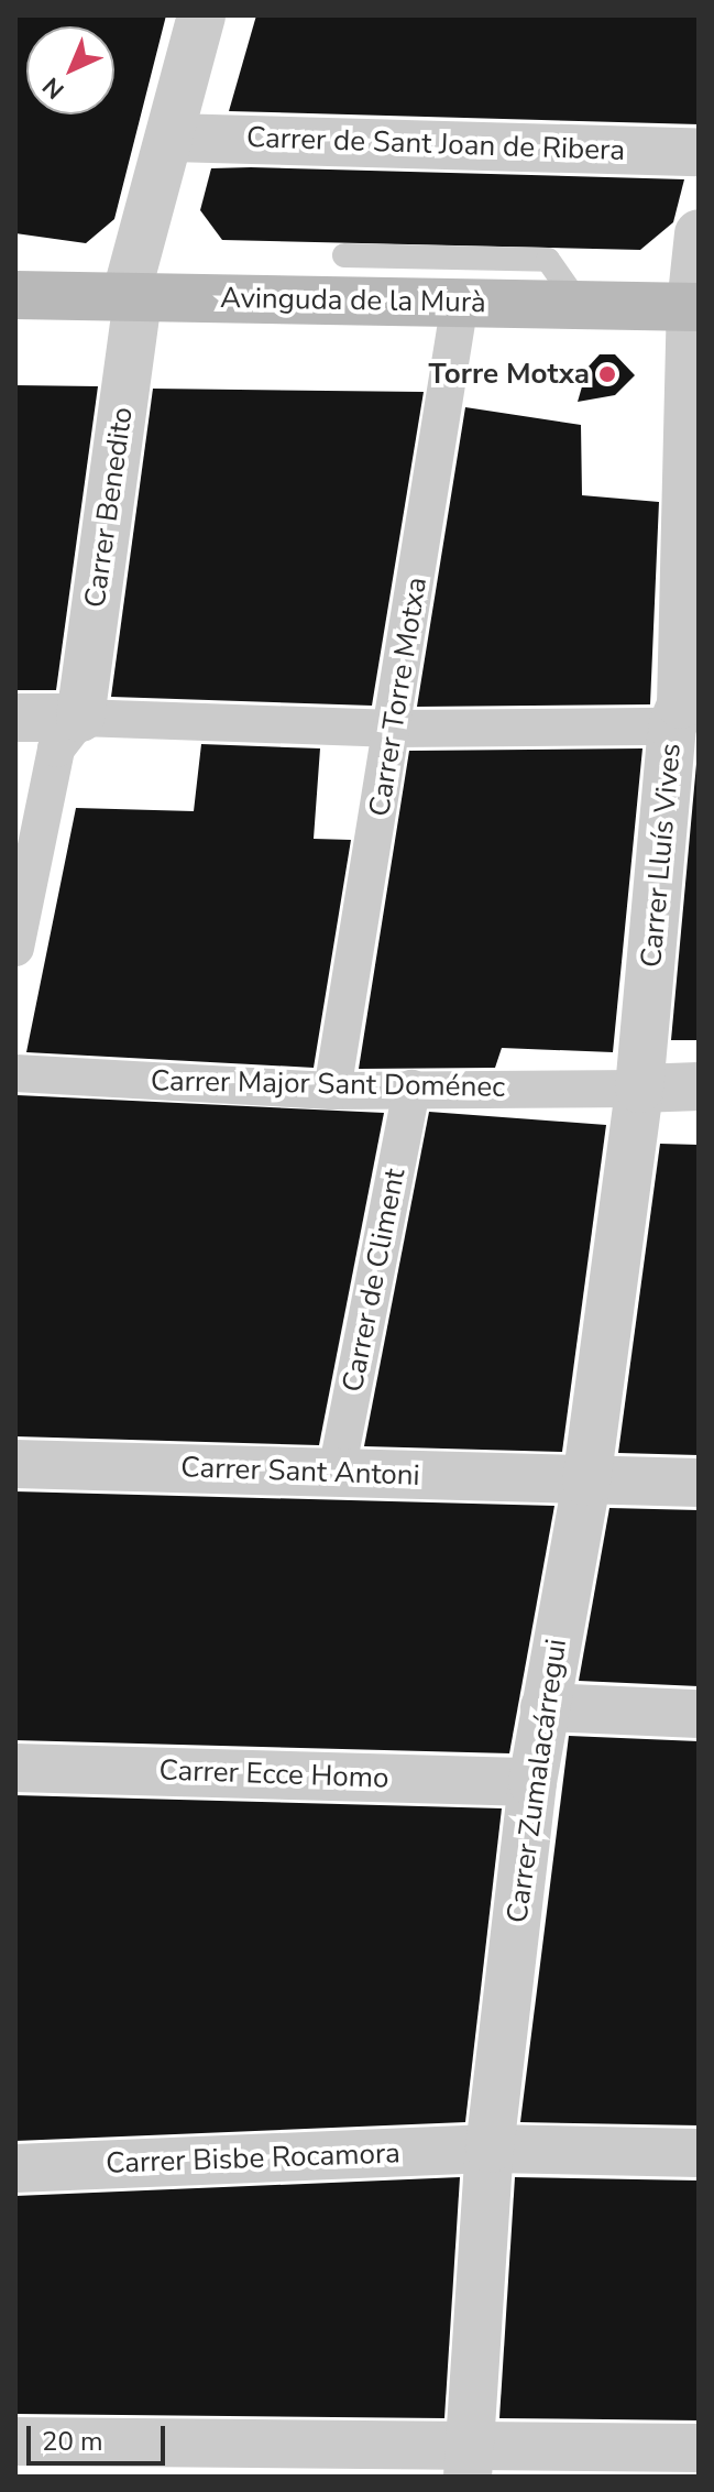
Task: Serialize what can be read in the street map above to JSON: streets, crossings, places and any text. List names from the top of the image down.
{
  "streets": {
    "main road": ["Avinguda de la Murà"],
    "street": [
      "Carrer de Sant Joan de Ribera",
      "Carrer Benedito",
      "Carrer Torre Motxa",
      "Carrer Lluís Vives",
      "Carrer Major Sant Doménec",
      "Carrer de Climent",
      "Carrer Sant Antoni",
      "Carrer Ecce Homo",
      "Carrer Zumalacárregui",
      "Carrer Bisbe Rocamora"
    ]
  },
  "crossings": [
    ["Carrer de Sant Joan de Ribera", "Carrer Benedito"],
    ["Avinguda de la Murà", "Carrer Benedito"],
    ["Avinguda de la Murà", "Carrer Torre Motxa"],
    ["Avinguda de la Murà", "Carrer Lluís Vives"],
    ["Carrer Torre Motxa", "Carrer Major Sant Doménec"],
    ["Carrer Lluís Vives", "Carrer Major Sant Doménec"],
    ["Carrer Lluís Vives", "Carrer Zumalacárregui"],
    ["Carrer Major Sant Doménec", "Carrer de Climent"],
    ["Carrer Major Sant Doménec", "Carrer Zumalacárregui"],
    ["Carrer de Climent", "Carrer Sant Antoni"],
    ["Carrer Sant Antoni", "Carrer Zumalacárregui"],
    ["Carrer Ecce Homo", "Carrer Zumalacárregui"],
    ["Carrer Zumalacárregui", "Carrer Bisbe Rocamora"]
  ],
  "places": ["Torre Motxa"],
  "scale_bar": "20 m",
  "north": "bottom left"
}
